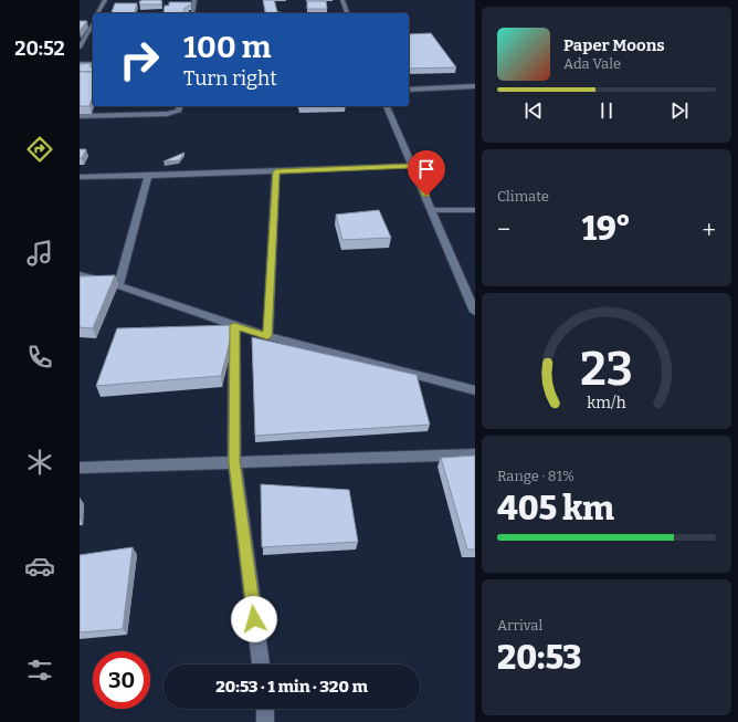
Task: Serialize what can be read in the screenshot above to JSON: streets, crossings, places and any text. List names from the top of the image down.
{
  "page": {
    "tabs": "20:52",
    "turn": ["100 m", "Turn right"],
    "song": ["Paper Moons", "Ada Vale"],
    "tile": [
      "Climate",
      ["Range · 81%", "405 km"],
      ["Arrival", "20:53"]
    ],
    "heat": ["−", "19°", "+"],
    "limit": "30",
    "trip": "20:53 · 1 min · 320 m",
    "gauge": ["23", "km/h"]
  }
}
